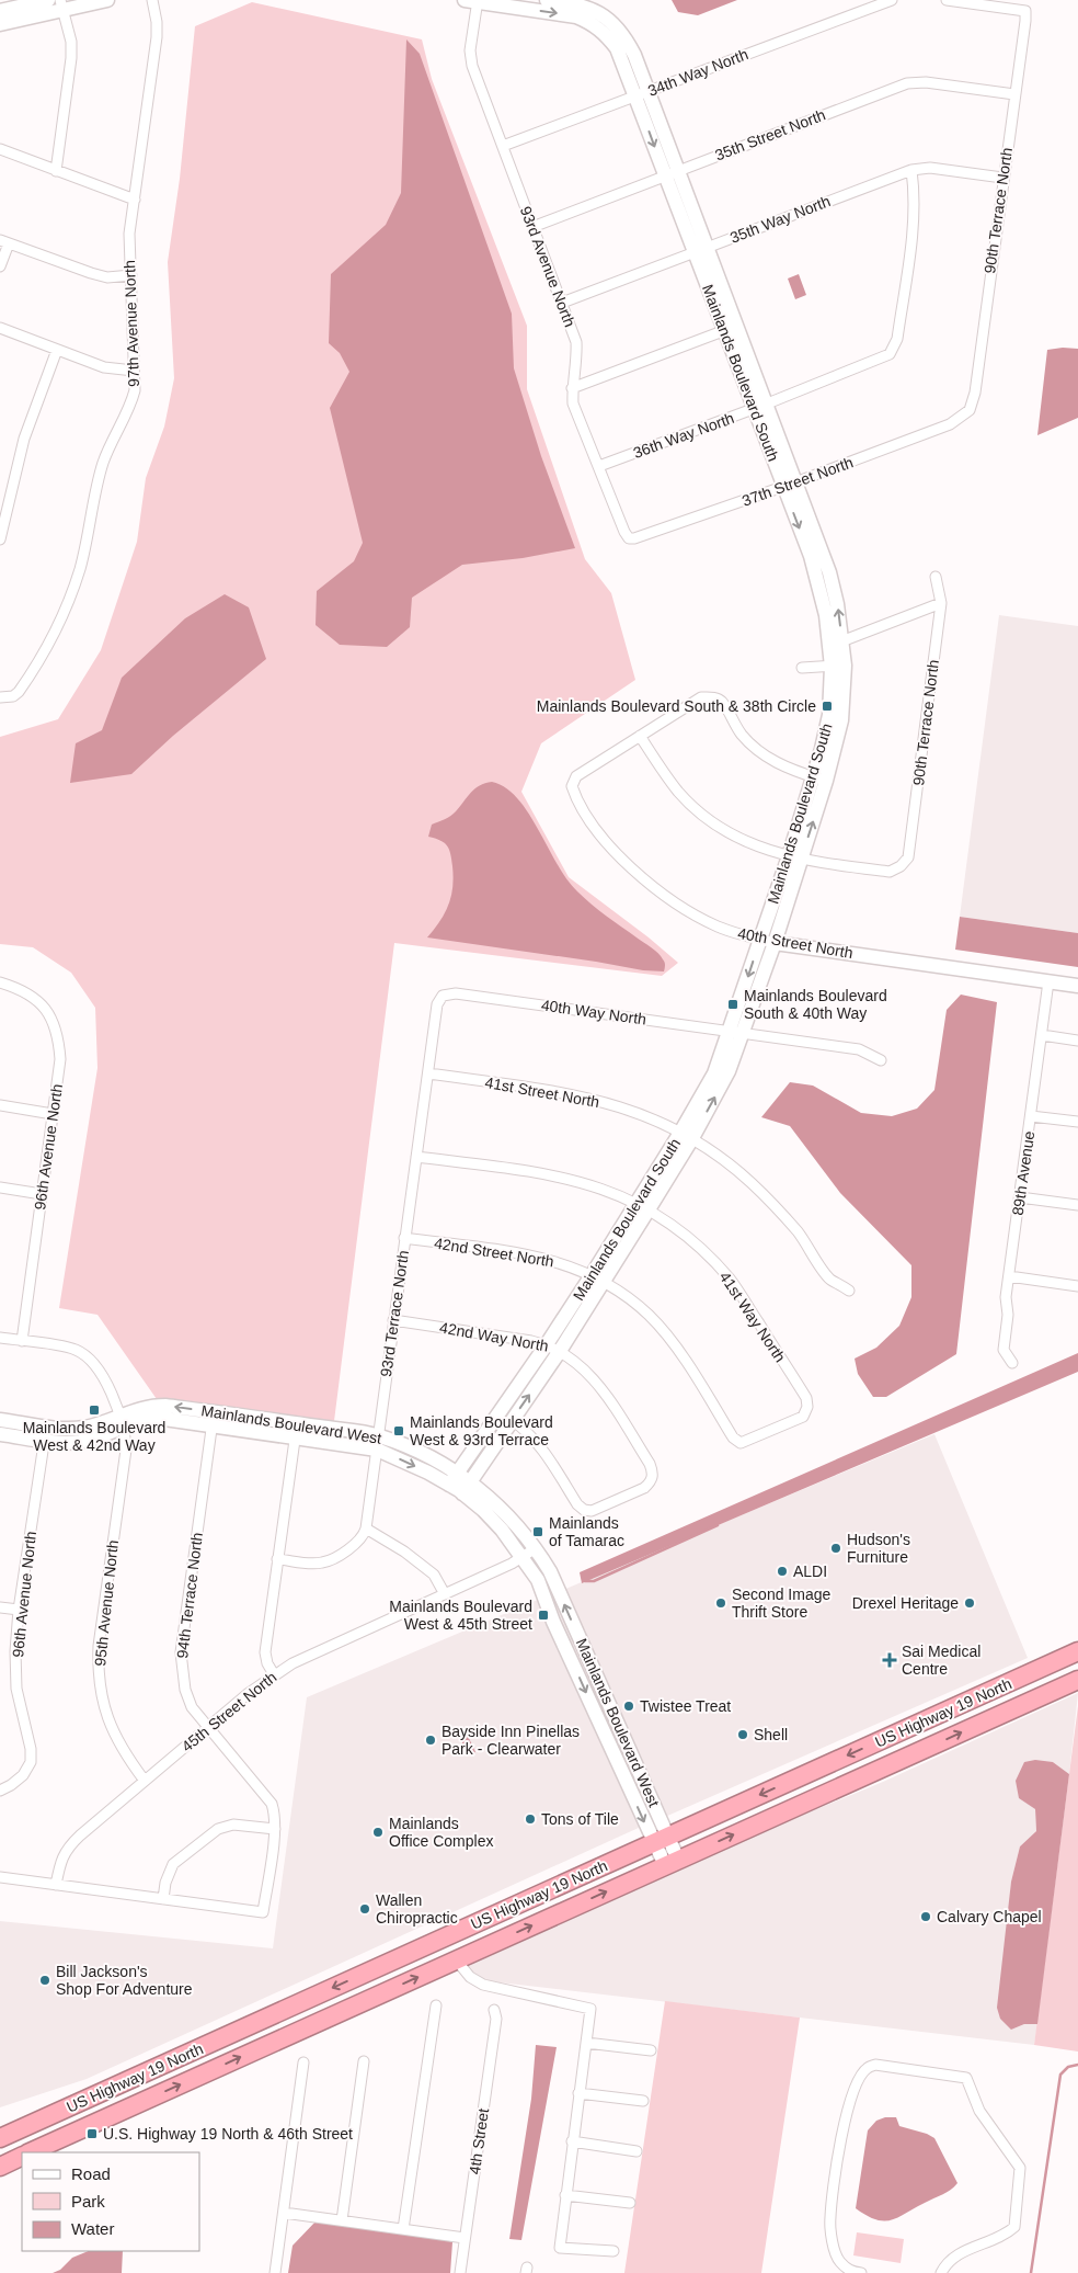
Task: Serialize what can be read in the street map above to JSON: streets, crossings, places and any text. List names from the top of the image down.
{
  "streets": {
    "highway": ["US Highway 19 North"],
    "street": [
      "34th Way North",
      "35th Street North",
      "90th Terrace North",
      "35th Way North",
      "93rd Avenue North",
      "97th Avenue North",
      "Mainlands Boulevard South",
      "36th Way North",
      "37th Street North",
      "40th Street North",
      "40th Way North",
      "41st Street North",
      "96th Avenue North",
      "89th Avenue",
      "42nd Street North",
      "93rd Terrace North",
      "41st Way North",
      "42nd Way North",
      "Mainlands Boulevard West",
      "94th Terrace North",
      "95th Avenue North",
      "45th Street North",
      "4th Street"
    ]
  },
  "crossings": [
    ["34th Way North", "93rd Avenue North"],
    ["34th Way North", "Mainlands Boulevard South"],
    ["35th Street North", "90th Terrace North"],
    ["35th Street North", "93rd Avenue North"],
    ["35th Street North", "Mainlands Boulevard South"],
    ["90th Terrace North", "35th Way North"],
    ["90th Terrace North", "Mainlands Boulevard South"],
    ["90th Terrace North", "37th Street North"],
    ["35th Way North", "93rd Avenue North"],
    ["35th Way North", "Mainlands Boulevard South"],
    ["35th Way North", "36th Way North"],
    ["93rd Avenue North", "Mainlands Boulevard South"],
    ["93rd Avenue North", "36th Way North"],
    ["93rd Avenue North", "37th Street North"],
    ["Mainlands Boulevard South", "36th Way North"],
    ["Mainlands Boulevard South", "37th Street North"],
    ["Mainlands Boulevard South", "40th Street North"],
    ["Mainlands Boulevard South", "40th Way North"],
    ["Mainlands Boulevard South", "41st Street North"],
    ["Mainlands Boulevard South", "42nd Street North"],
    ["Mainlands Boulevard South", "41st Way North"],
    ["Mainlands Boulevard South", "42nd Way North"],
    ["Mainlands Boulevard South", "Mainlands Boulevard West"],
    ["40th Street North", "89th Avenue"],
    ["40th Way North", "93rd Terrace North"],
    ["41st Street North", "93rd Terrace North"],
    ["96th Avenue North", "Mainlands Boulevard West"],
    ["42nd Street North", "93rd Terrace North"],
    ["42nd Street North", "41st Way North"],
    ["93rd Terrace North", "41st Way North"],
    ["93rd Terrace North", "42nd Way North"],
    ["93rd Terrace North", "Mainlands Boulevard West"],
    ["Mainlands Boulevard West", "94th Terrace North"],
    ["Mainlands Boulevard West", "95th Avenue North"],
    ["Mainlands Boulevard West", "45th Street North"],
    ["Mainlands Boulevard West", "US Highway 19 North"],
    ["94th Terrace North", "45th Street North"],
    ["95th Avenue North", "45th Street North"]
  ],
  "places": {
    "transit": [
      "Mainlands Boulevard South & 38th Circle",
      "Mainlands Boulevard South & 40th Way",
      "Mainlands Boulevard West & 42nd Way",
      "Mainlands Boulevard West & 93rd Terrace",
      "Mainlands of Tamarac",
      "Mainlands Boulevard West & 45th Street",
      "U.S. Highway 19 North & 46th Street"
    ],
    "other": [
      "Hudson's Furniture",
      "ALDI",
      "Second Image Thrift Store",
      "Drexel Heritage",
      "Twistee Treat",
      "Shell",
      "Bayside Inn Pinellas Park - Clearwater",
      "Tons of Tile",
      "Mainlands Office Complex",
      "Wallen Chiropractic",
      "Calvary Chapel",
      "Bill Jackson's Shop For Adventure"
    ],
    "health": ["Sai Medical Centre"]
  },
  "legend": ["Road", "Park", "Water"]
}
